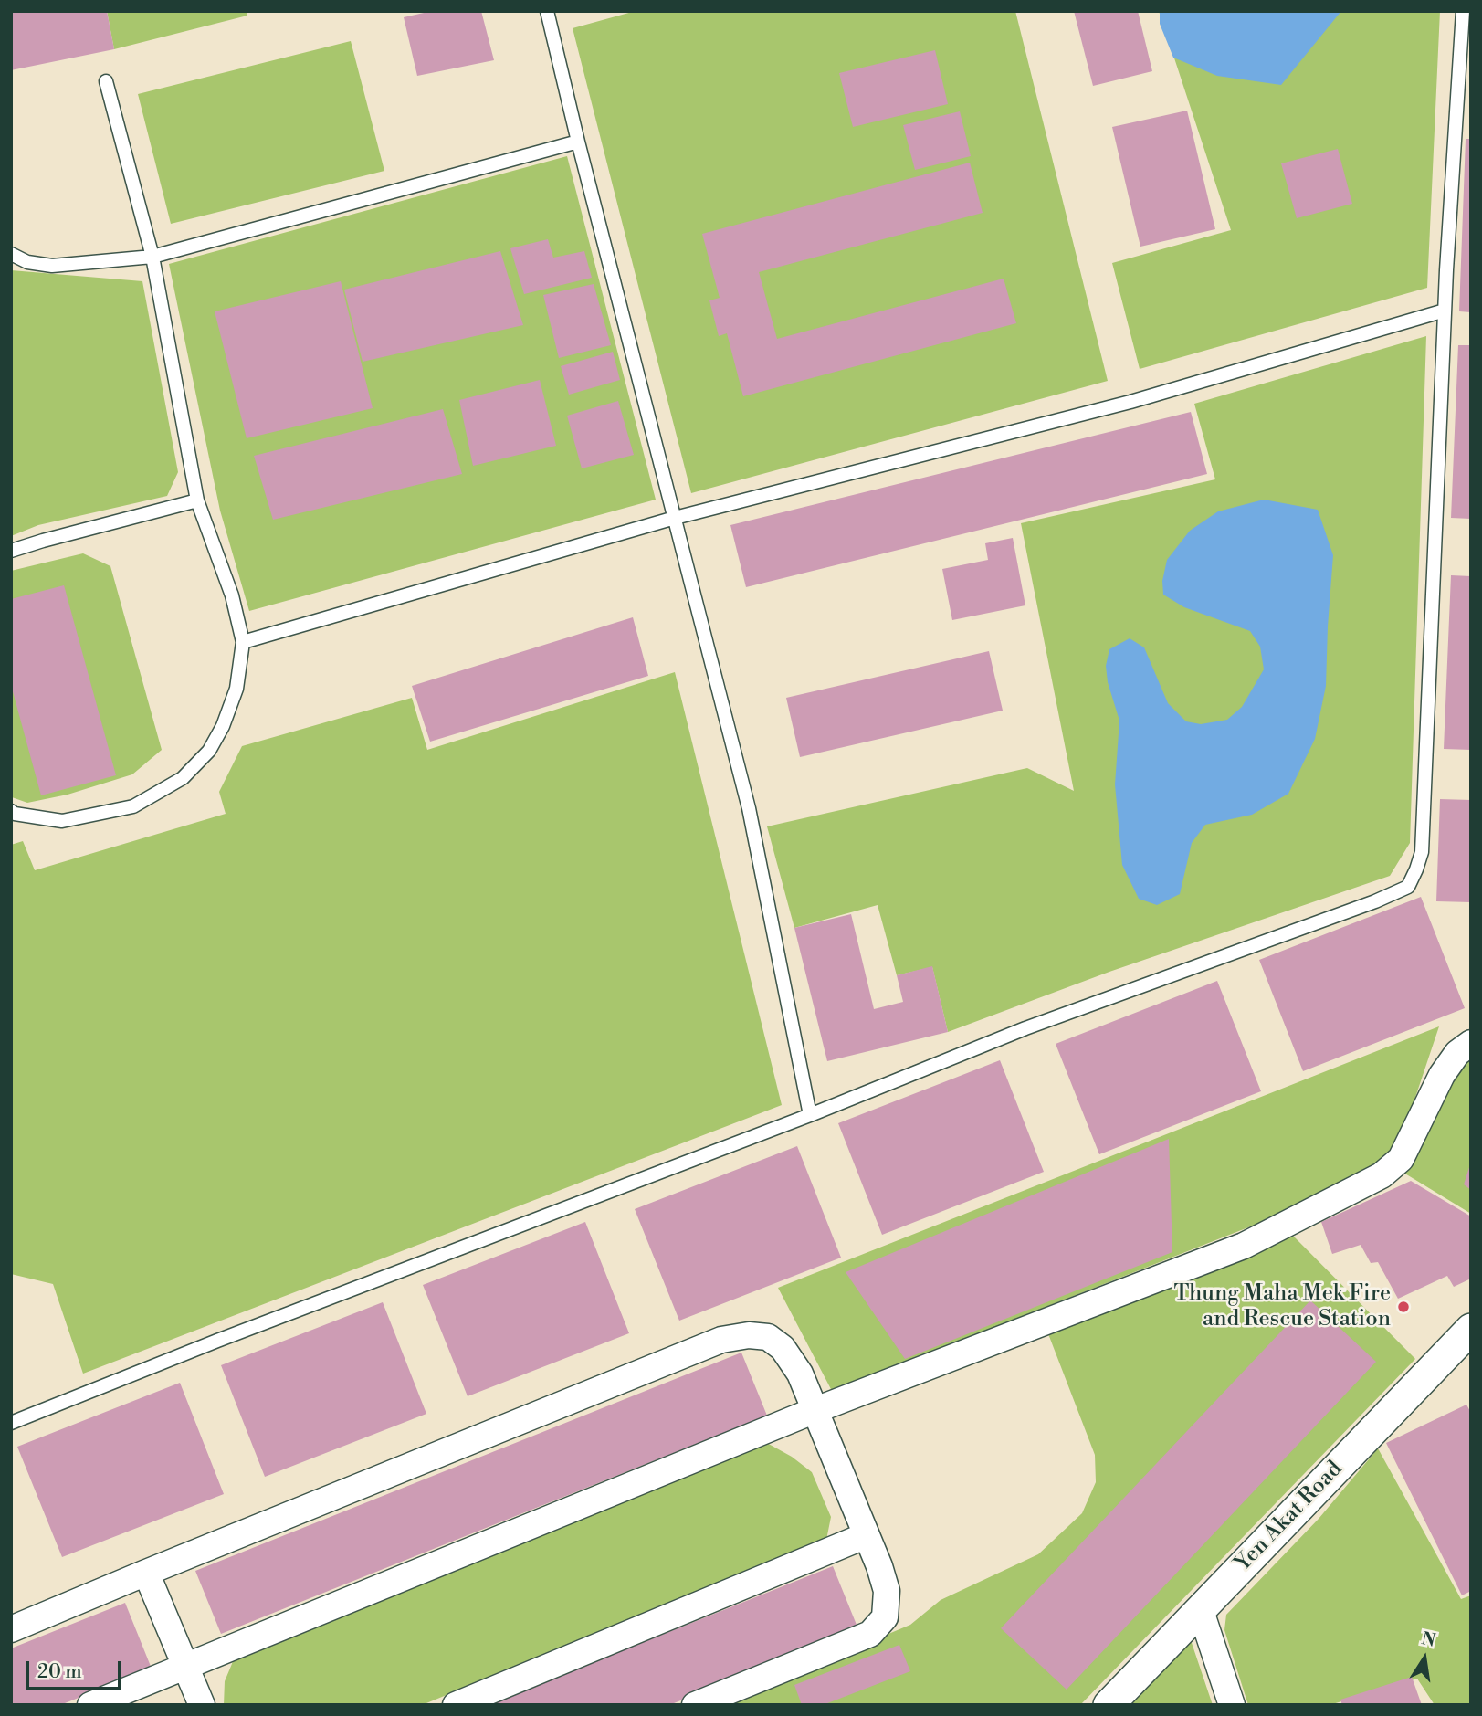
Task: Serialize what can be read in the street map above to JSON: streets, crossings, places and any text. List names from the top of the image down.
{
  "streets": {
    "street": ["Yen Akat Road"]
  },
  "places": ["Thung Maha Mek Fire and Rescue Station"],
  "scale_bar": "20 m",
  "north": "top"
}
